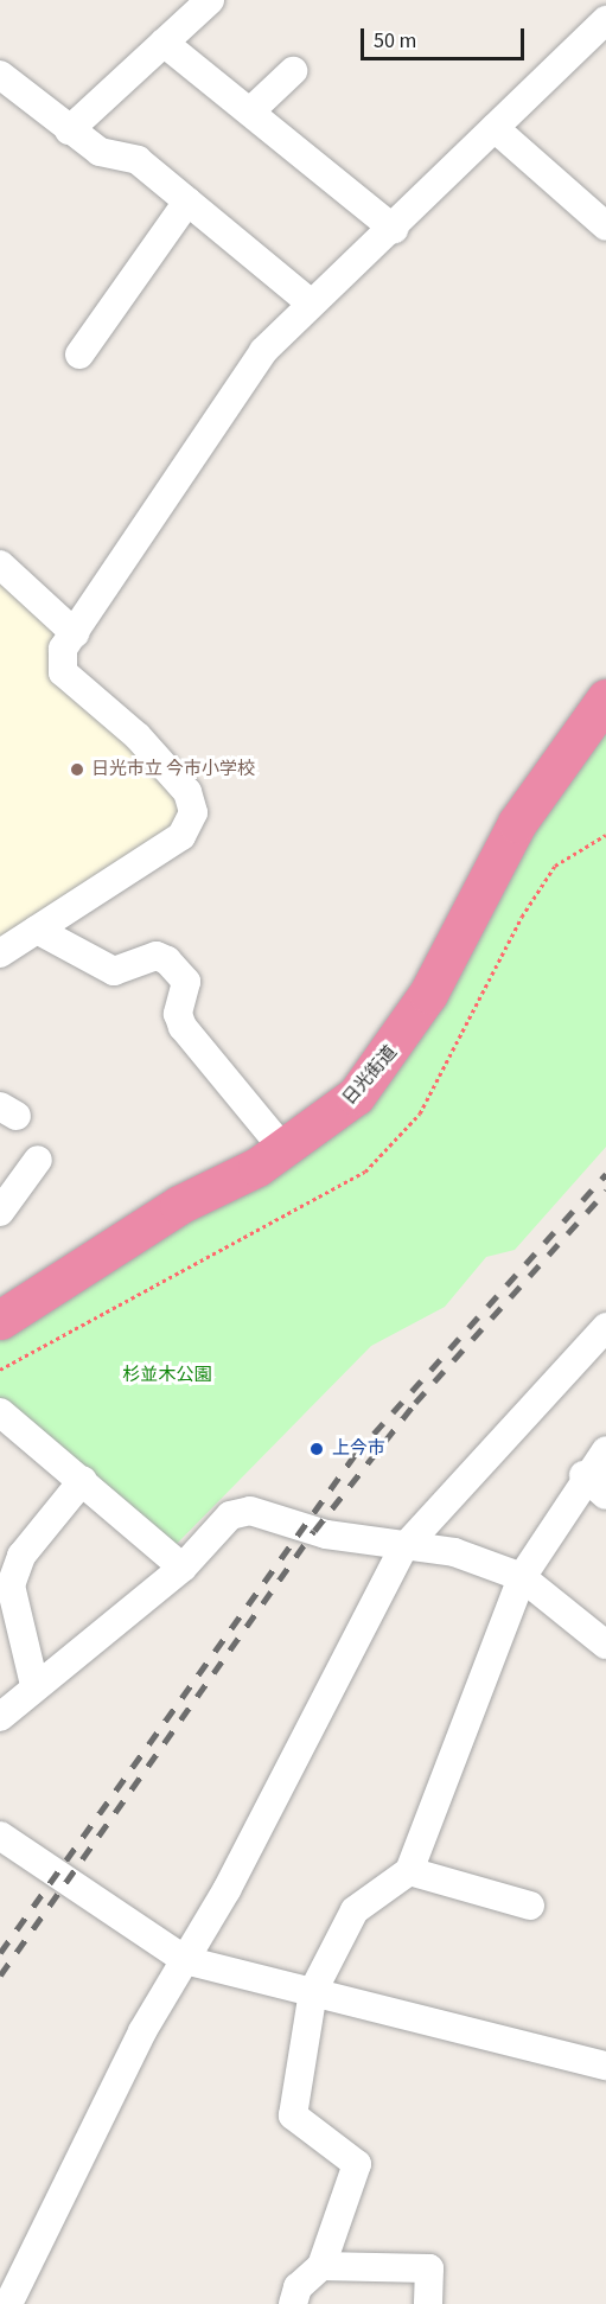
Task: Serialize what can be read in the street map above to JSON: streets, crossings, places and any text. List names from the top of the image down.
{
  "streets": {
    "highway": ["日光街道"]
  },
  "parks": ["杉並木公園"],
  "places": ["日光市立 今市小学校", "上今市"],
  "scale_bar": "50 m"
}
